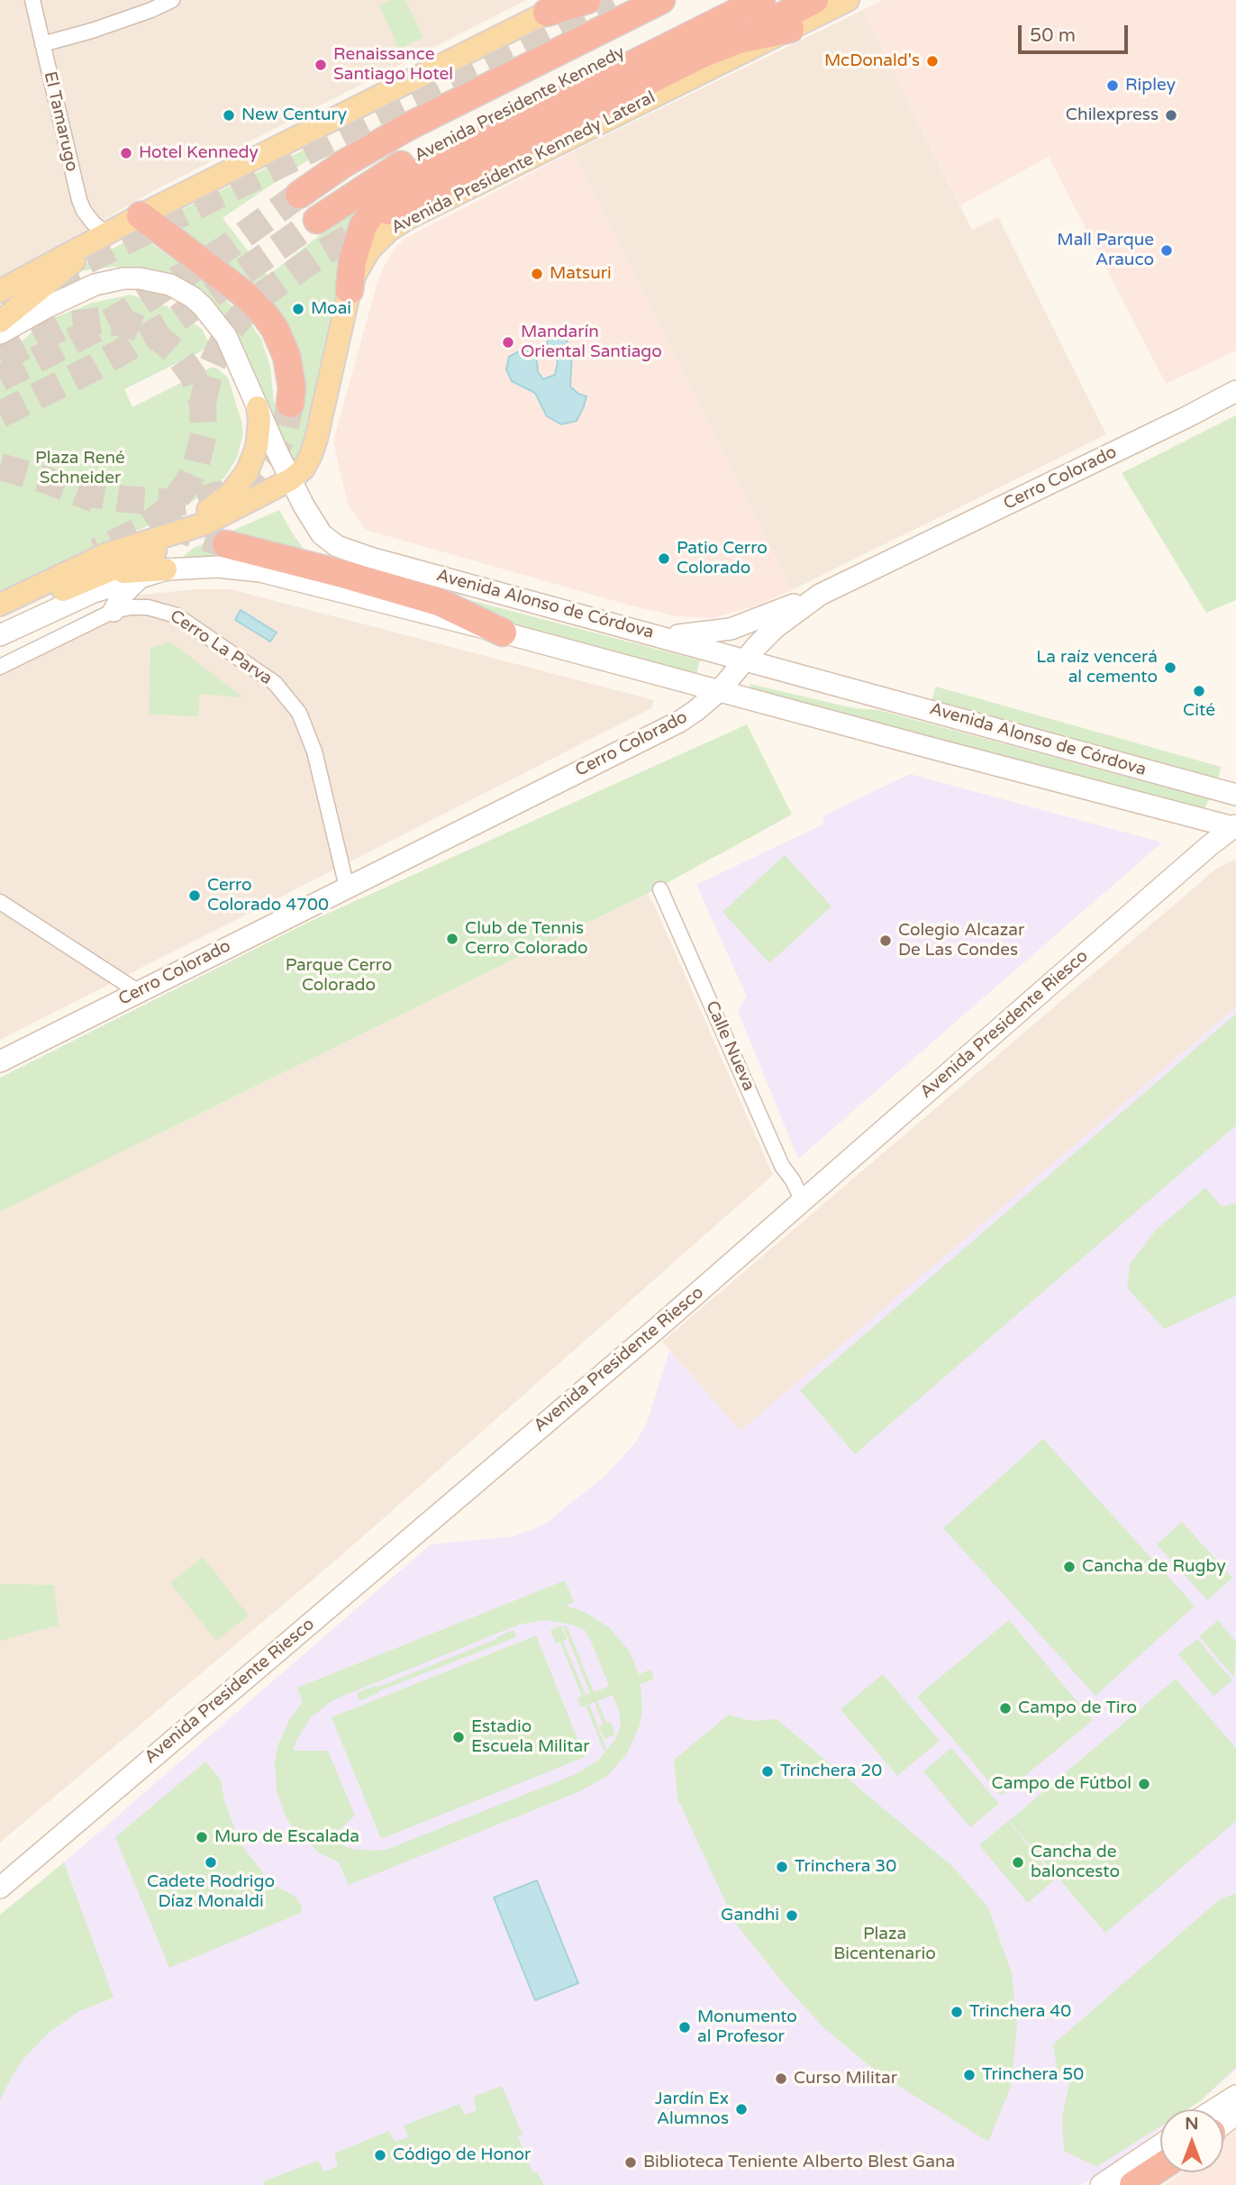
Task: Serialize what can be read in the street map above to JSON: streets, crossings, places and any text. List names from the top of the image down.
{
  "streets": {
    "highway": ["Avenida Presidente Kennedy"],
    "main road": [
      "Avenida Presidente Kennedy Lateral",
      "Cerro Colorado",
      "Avenida Alonso de Córdova",
      "Avenida Presidente Riesco"
    ],
    "street": ["El Tamarugo", "Cerro La Parva", "Calle Nueva"]
  },
  "crossings": [
    ["Avenida Presidente Kennedy Lateral", "Avenida Alonso de Córdova"],
    ["Cerro Colorado", "Avenida Alonso de Córdova"],
    ["Cerro Colorado", "Cerro La Parva"],
    ["Avenida Alonso de Córdova", "Avenida Presidente Riesco"],
    ["Avenida Presidente Riesco", "Calle Nueva"]
  ],
  "parks": ["Plaza René Schneider", "Parque Cerro Colorado", "Plaza Bicentenario"],
  "places": [
    "McDonald's",
    "Renaissance Santiago Hotel",
    "Ripley",
    "New Century",
    "Chilexpress",
    "Hotel Kennedy",
    "Mall Parque Arauco",
    "Matsuri",
    "Moai",
    "Mandarín Oriental Santiago",
    "Patio Cerro Colorado",
    "La raíz vencerá al cemento",
    "Cité",
    "Cerro Colorado 4700",
    "Club de Tennis Cerro Colorado",
    "Colegio Alcazar De Las Condes",
    "Cancha de Rugby",
    "Campo de Tiro",
    "Estadio Escuela Militar",
    "Trinchera 20",
    "Campo de Fútbol",
    "Muro de Escalada",
    "Cadete Rodrigo Díaz Monaldi",
    "Cancha de baloncesto",
    "Trinchera 30",
    "Gandhi",
    "Trinchera 40",
    "Monumento al Profesor",
    "Trinchera 50",
    "Curso Militar",
    "Jardín Ex Alumnos",
    "Código de Honor",
    "Biblioteca Teniente Alberto Blest Gana"
  ],
  "scale_bar": "50 m",
  "north": "top"
}
